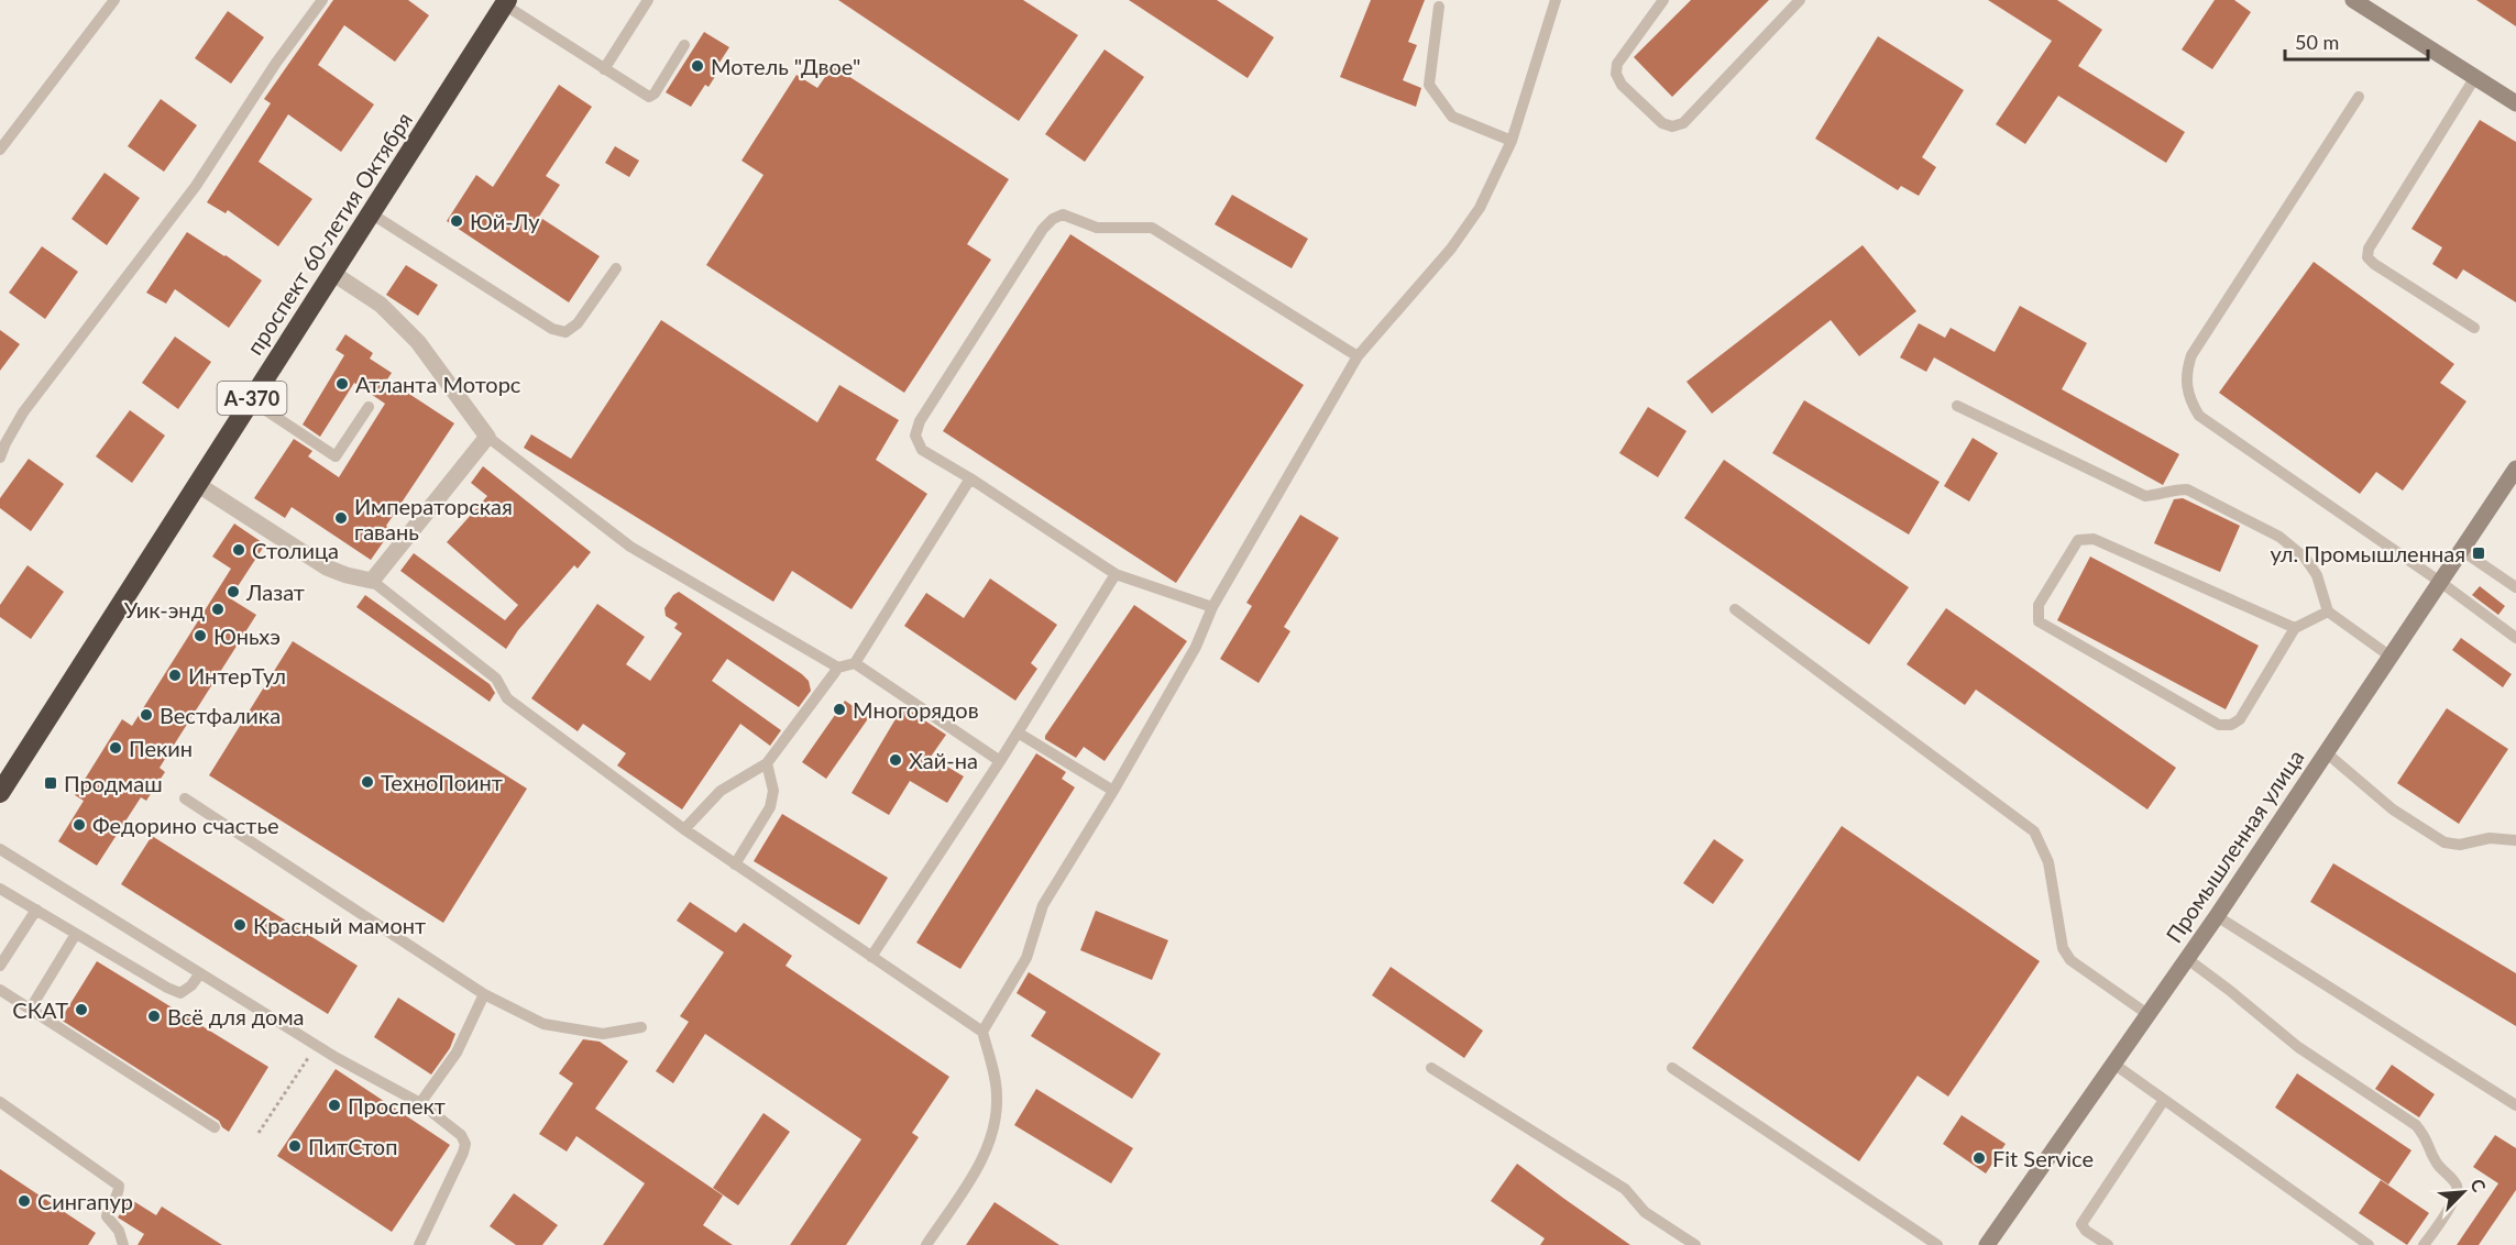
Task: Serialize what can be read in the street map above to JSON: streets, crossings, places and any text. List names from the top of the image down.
{
  "streets": {
    "highway": ["проспект 60-летия Октября", "А-370"],
    "street": ["Промышленная улица"]
  },
  "places": {
    "other": [
      "Мотель \"Двое\"",
      "Юй-Лу",
      "Атланта Моторс",
      "Императорская гавань",
      "Столица",
      "Лазат",
      "Уик-энд",
      "Юньхэ",
      "ИнтерТул",
      "Многорядов",
      "Вестфалика",
      "Пекин",
      "Хай-на",
      "ТехноПоинт",
      "Федорино счастье",
      "Красный мамонт",
      "СКАТ",
      "Всё для дома",
      "Проспект",
      "ПитСтоп",
      "Fit Service",
      "Сингапур"
    ],
    "transit": ["ул. Промышленная", "Продмаш"]
  },
  "scale_bar": "50 m",
  "north": "top right"
}
